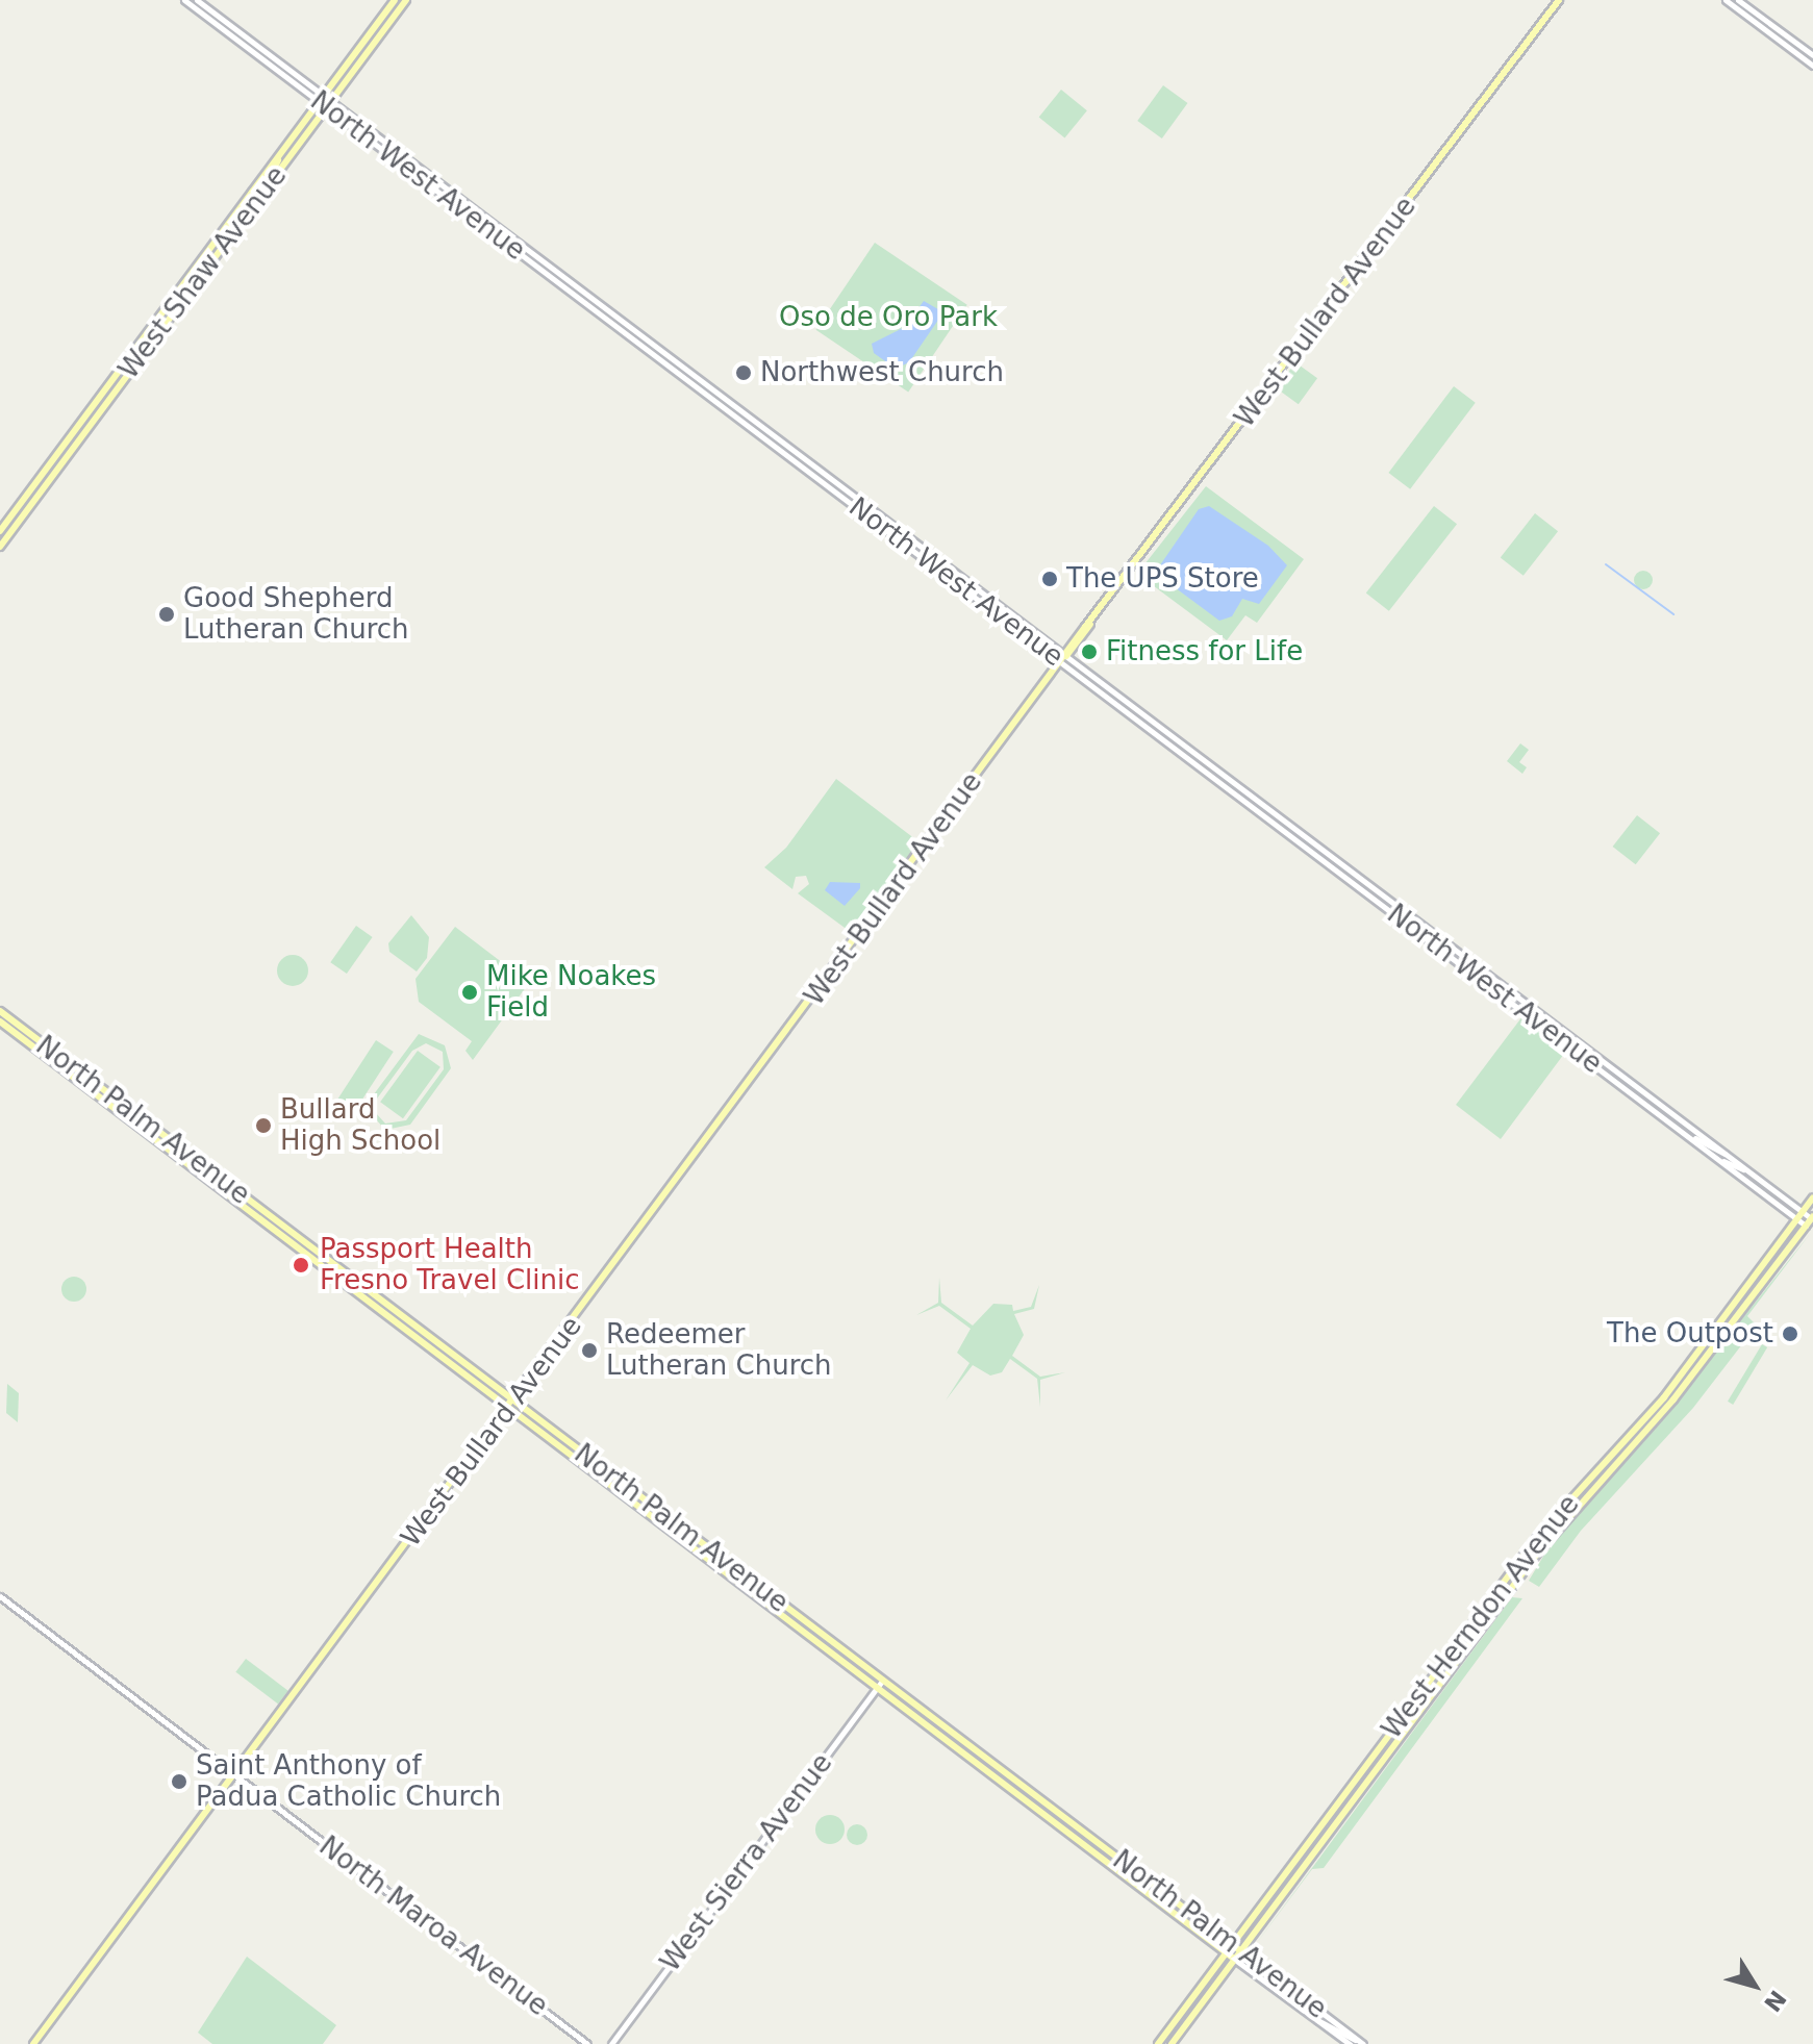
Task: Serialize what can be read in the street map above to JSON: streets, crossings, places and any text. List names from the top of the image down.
{
  "streets": {
    "main road": [
      "North West Avenue",
      "West Shaw Avenue",
      "West Bullard Avenue",
      "North Palm Avenue",
      "West Herndon Avenue",
      "West Sierra Avenue",
      "North Maroa Avenue"
    ]
  },
  "crossings": [
    ["North West Avenue", "West Shaw Avenue"],
    ["North West Avenue", "West Bullard Avenue"],
    ["North West Avenue", "West Herndon Avenue"],
    ["West Bullard Avenue", "North Palm Avenue"],
    ["West Bullard Avenue", "North Maroa Avenue"],
    ["North Palm Avenue", "West Herndon Avenue"],
    ["North Palm Avenue", "West Sierra Avenue"]
  ],
  "parks": ["Oso de Oro Park"],
  "places": [
    "Northwest Church",
    "The UPS Store",
    "Good Shepherd Lutheran Church",
    "Fitness for Life",
    "Mike Noakes Field",
    "Bullard High School",
    "Passport Health Fresno Travel Clinic",
    "The Outpost",
    "Redeemer Lutheran Church",
    "Saint Anthony of Padua Catholic Church"
  ],
  "north": "bottom right"
}
